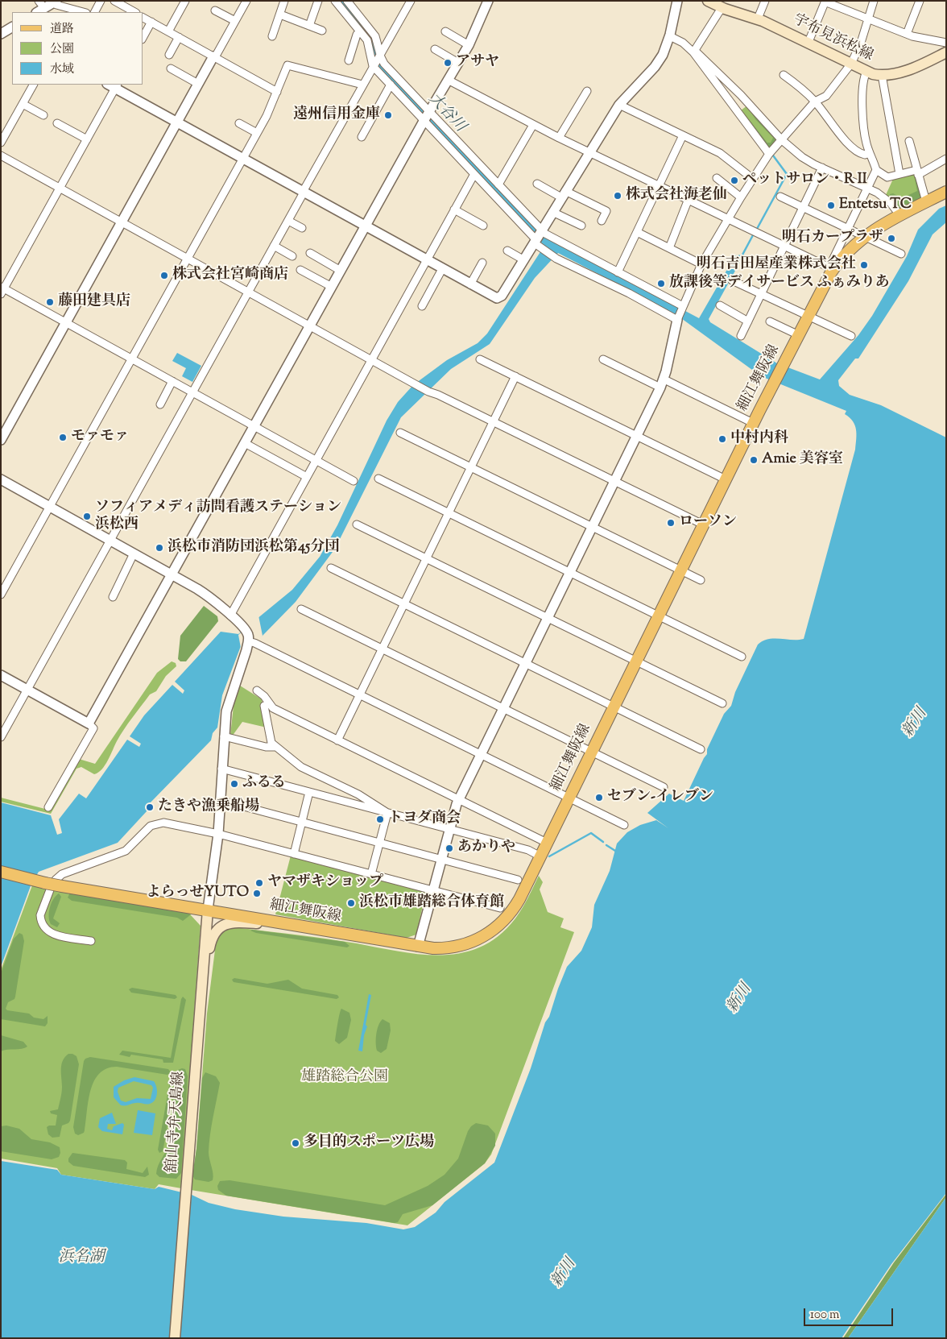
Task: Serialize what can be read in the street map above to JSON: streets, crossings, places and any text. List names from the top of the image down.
{
  "streets": {
    "main road": ["宇布見浜松線", "細江舞阪線", "舘山寺弁天島線"]
  },
  "crossings": [
    ["細江舞阪線", "舘山寺弁天島線"]
  ],
  "water": ["大谷川", "新川", "浜名湖"],
  "parks": ["雄踏総合公園"],
  "places": [
    "アサヤ",
    "遠州信用金庫",
    "ペットサロン・R II",
    "株式会社海老仙",
    "Entetsu TC",
    "明石カープラザ",
    "明石吉田屋産業株式会社",
    "株式会社宮崎商店",
    "放課後等デイサービス ふぁみりあ",
    "藤田建具店",
    "モァモァ",
    "中村内科",
    "Amie 美容室",
    "ソフィアメディ訪問看護ステーション 浜松西",
    "ローソン",
    "浜松市消防団浜松第45分団",
    "ふるる",
    "セブン-イレブン",
    "たきや漁乗船場",
    "トヨダ商会",
    "あかりや",
    "ヤマザキショップ",
    "よらっせYUTO",
    "浜松市雄踏総合体育館",
    "多目的スポーツ広場"
  ],
  "legend": ["道路", "公園", "水域"],
  "scale_bar": "100 m"
}
